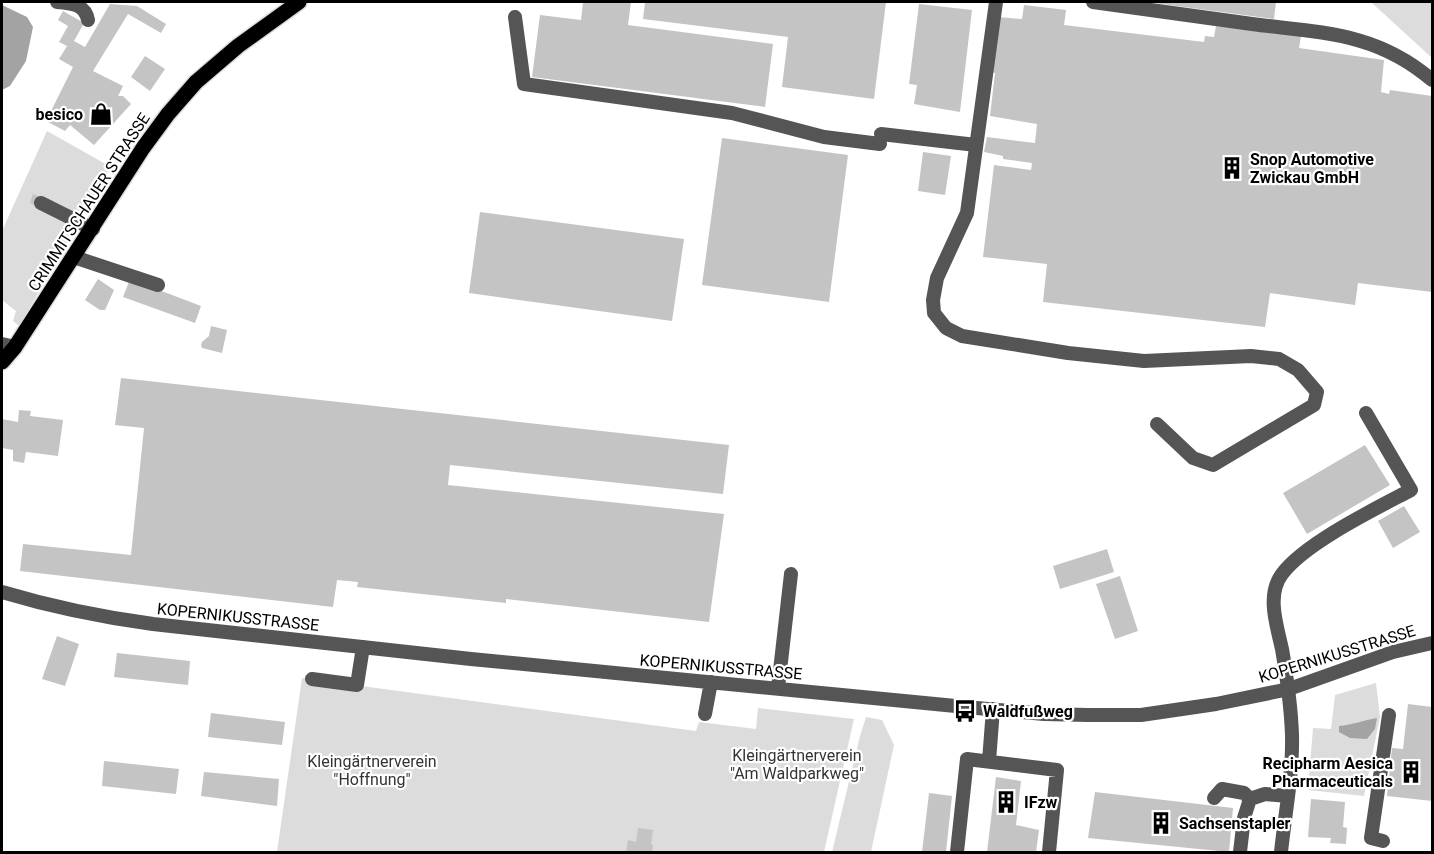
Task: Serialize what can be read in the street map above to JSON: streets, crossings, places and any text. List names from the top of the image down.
{
  "streets": {
    "main road": ["CRIMMITSCHAUER STRASSE"],
    "street": ["KOPERNIKUSSTRASSE"]
  },
  "parks": ["Kleingärtnerverein \"Am Waldparkweg\"", "Kleingärtnerverein \"Hoffnung\""],
  "places": {
    "shop": ["besico"],
    "building": [
      "Snop Automotive Zwickau GmbH",
      "Recipharm Aesica Pharmaceuticals",
      "IFzw",
      "Sachsenstapler"
    ],
    "bus stop": ["Waldfußweg"]
  }
}
